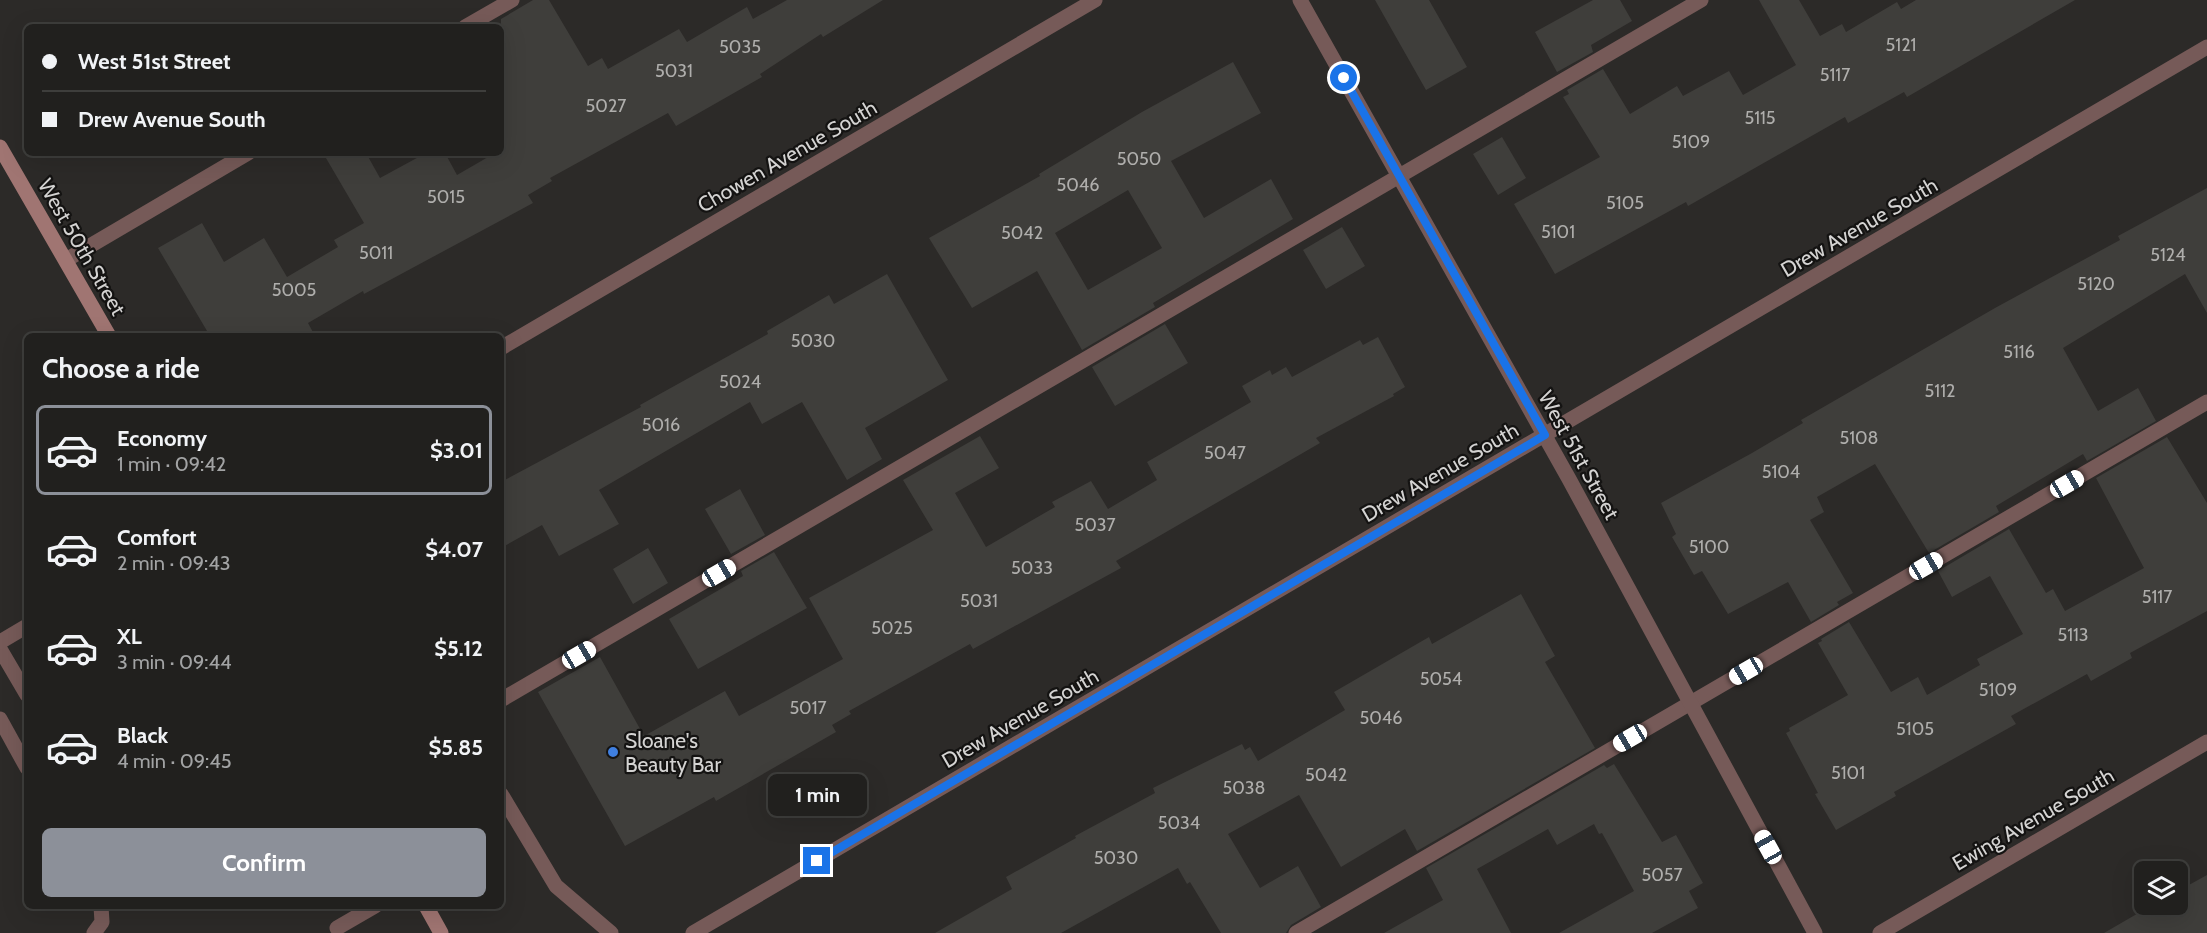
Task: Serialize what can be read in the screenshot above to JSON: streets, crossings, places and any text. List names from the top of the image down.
{
  "streets": {
    "main road": ["West 50th Street"],
    "street": [
      "Chowen Avenue South",
      "Drew Avenue South",
      "West 51st Street",
      "Ewing Avenue South"
    ]
  },
  "crossings": [
    ["Drew Avenue South", "West 51st Street"]
  ],
  "places": ["Sloane's Beauty Bar"],
  "house_numbers": [
    "5121",
    "5035",
    "5031",
    "5117",
    "5027",
    "5115",
    "5109",
    "5050",
    "5046",
    "5015",
    "5105",
    "5101",
    "5042",
    "5011",
    "5124",
    "5120",
    "5005",
    "5030",
    "5116",
    "5024",
    "5112",
    "5016",
    "5108",
    "5047",
    "5104",
    "5037",
    "5100",
    "5033",
    "5117",
    "5031",
    "5025",
    "5113",
    "5054",
    "5109",
    "5017",
    "5046",
    "5105",
    "5101",
    "5042",
    "5038",
    "5034",
    "5030",
    "5057"
  ],
  "page": {
    "banner": ["West 51st Street", "Drew Avenue South"],
    "heading": "Choose a ride",
    "list": [
      {
        "name": "Economy",
        "note": "1 min · 09:42",
        "value": "$3.01"
      },
      {
        "name": "Comfort",
        "note": "2 min · 09:43",
        "value": "$4.07"
      },
      {
        "name": "XL",
        "note": "3 min · 09:44",
        "value": "$5.12"
      },
      {
        "name": "Black",
        "note": "4 min · 09:45",
        "value": "$5.85"
      }
    ],
    "bubble": "1 min",
    "buttons": "Confirm"
  }
}
